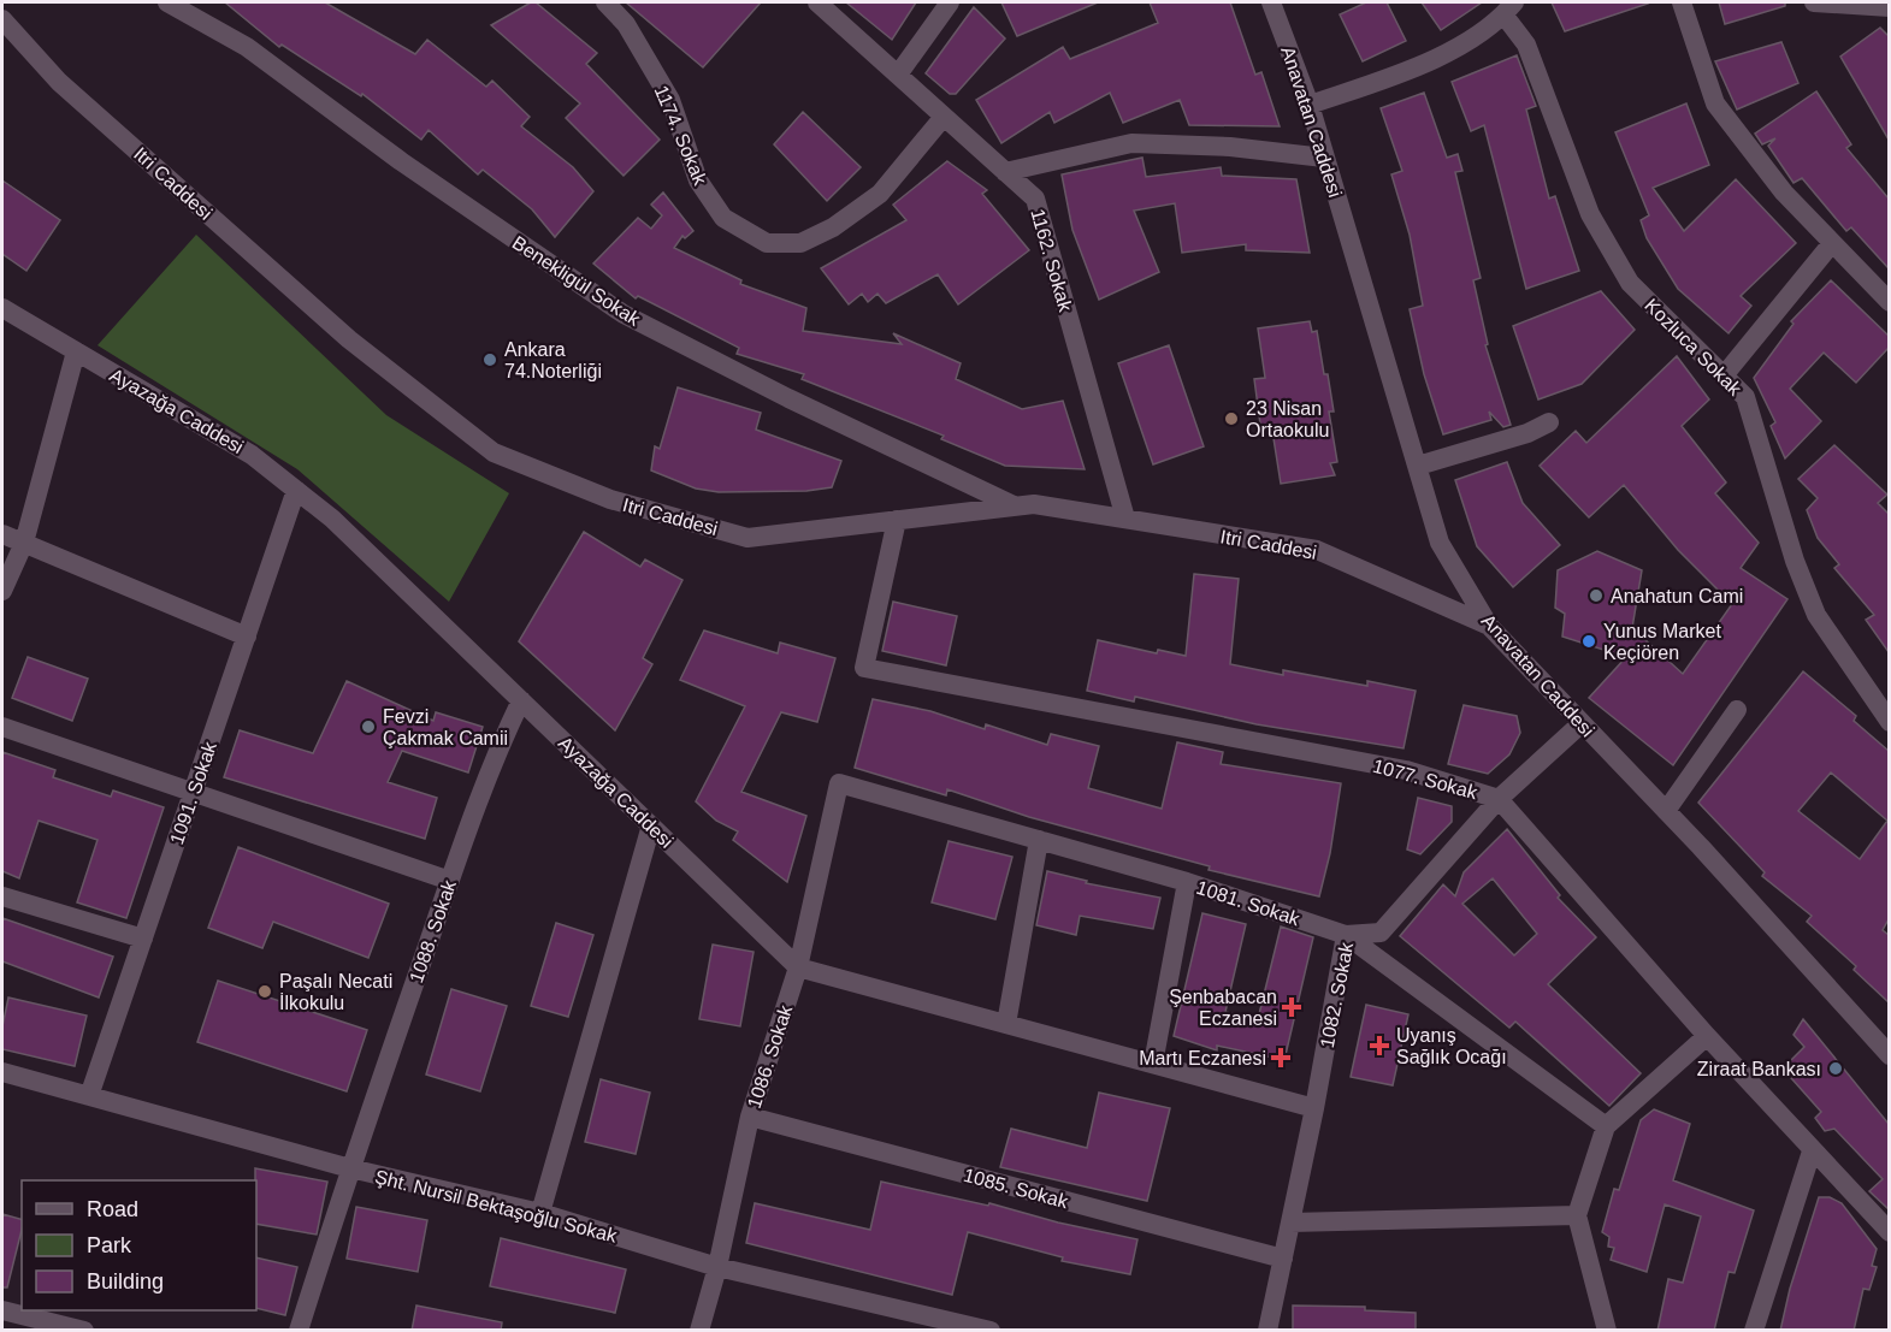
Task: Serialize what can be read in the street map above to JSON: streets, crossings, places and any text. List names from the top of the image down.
{
  "streets": {
    "street": [
      "Anavatan Caddesi",
      "1174. Sokak",
      "Itri Caddesi",
      "1162. Sokak",
      "Benekligül Sokak",
      "Kozluca Sokak",
      "Ayazağa Caddesi",
      "1077. Sokak",
      "1091. Sokak",
      "1081. Sokak",
      "1088. Sokak",
      "1082. Sokak",
      "1086. Sokak",
      "1085. Sokak",
      "Şht. Nursil Bektaşoğlu Sokak"
    ]
  },
  "crossings": [
    ["Anavatan Caddesi", "Itri Caddesi"],
    ["Anavatan Caddesi", "1082. Sokak"],
    ["1174. Sokak", "1162. Sokak"],
    ["Itri Caddesi", "1162. Sokak"],
    ["Itri Caddesi", "Benekligül Sokak"],
    ["Itri Caddesi", "1077. Sokak"],
    ["Ayazağa Caddesi", "1091. Sokak"],
    ["Ayazağa Caddesi", "1088. Sokak"],
    ["Ayazağa Caddesi", "1082. Sokak"],
    ["Ayazağa Caddesi", "1086. Sokak"],
    ["1077. Sokak", "1082. Sokak"],
    ["1091. Sokak", "Şht. Nursil Bektaşoğlu Sokak"],
    ["1081. Sokak", "1082. Sokak"],
    ["1081. Sokak", "1086. Sokak"],
    ["1088. Sokak", "Şht. Nursil Bektaşoğlu Sokak"],
    ["1082. Sokak", "1085. Sokak"],
    ["1086. Sokak", "1085. Sokak"],
    ["1086. Sokak", "Şht. Nursil Bektaşoğlu Sokak"]
  ],
  "places": {
    "other": [
      "Ankara 74.Noterliği",
      "23 Nisan Ortaokulu",
      "Anahatun Cami",
      "Yunus Market Keçiören",
      "Fevzi Çakmak Camii",
      "Paşalı Necati İlkokulu",
      "Ziraat Bankası"
    ],
    "health": ["Şenbabacan Eczanesi", "Uyanış Sağlık Ocağı", "Martı Eczanesi"]
  },
  "legend": ["Road", "Park", "Building"]
}
